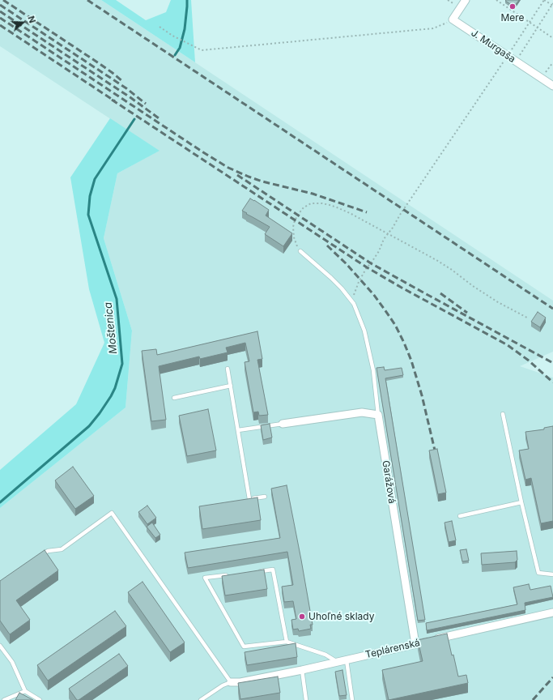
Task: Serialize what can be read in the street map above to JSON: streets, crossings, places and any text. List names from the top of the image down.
{
  "streets": {
    "street": ["J. Murgaša", "Garážová", "Teplárenská"]
  },
  "crossings": [
    ["Garážová", "Teplárenská"]
  ],
  "water": ["Moštenica"],
  "places": ["Mere", "Uhoľné sklady"],
  "north": "right"
}
